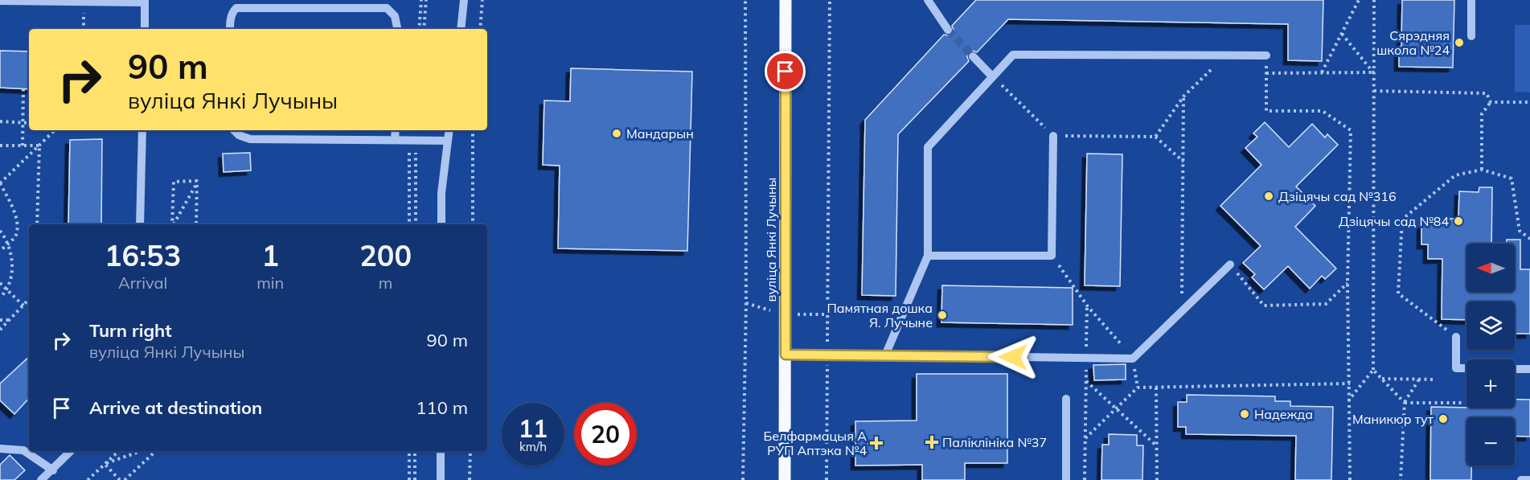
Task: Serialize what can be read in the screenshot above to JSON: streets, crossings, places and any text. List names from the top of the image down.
{
  "streets": {
    "main road": ["вуліца Янкі Лучыны"]
  },
  "places": {
    "other": [
      "Сярэдняя школа №24",
      "Мандарын",
      "Дзіцячы сад №316",
      "Дзіцячы сад №84",
      "Памятная дошка Я. Лучыне",
      "Надежда",
      "Маникюр тут"
    ],
    "health": ["Паліклініка №37", "Белфармацыя А РУП Аптэка №4"]
  },
  "north": "left",
  "page": {
    "turn": ["90 m", "вуліца Янкі Лучыны"],
    "eta": [
      "16:53",
      "Arrival",
      "1",
      "min",
      "200",
      "m"
    ],
    "map_buttons": ["+", "−"],
    "list": [
      {
        "name": "Turn right",
        "note": "вуліца Янкі Лучыны",
        "value": "90 m"
      },
      {
        "name": "Arrive at destination",
        "value": "110 m"
      }
    ],
    "speed": "11 km/h",
    "limit": "20"
  }
}
